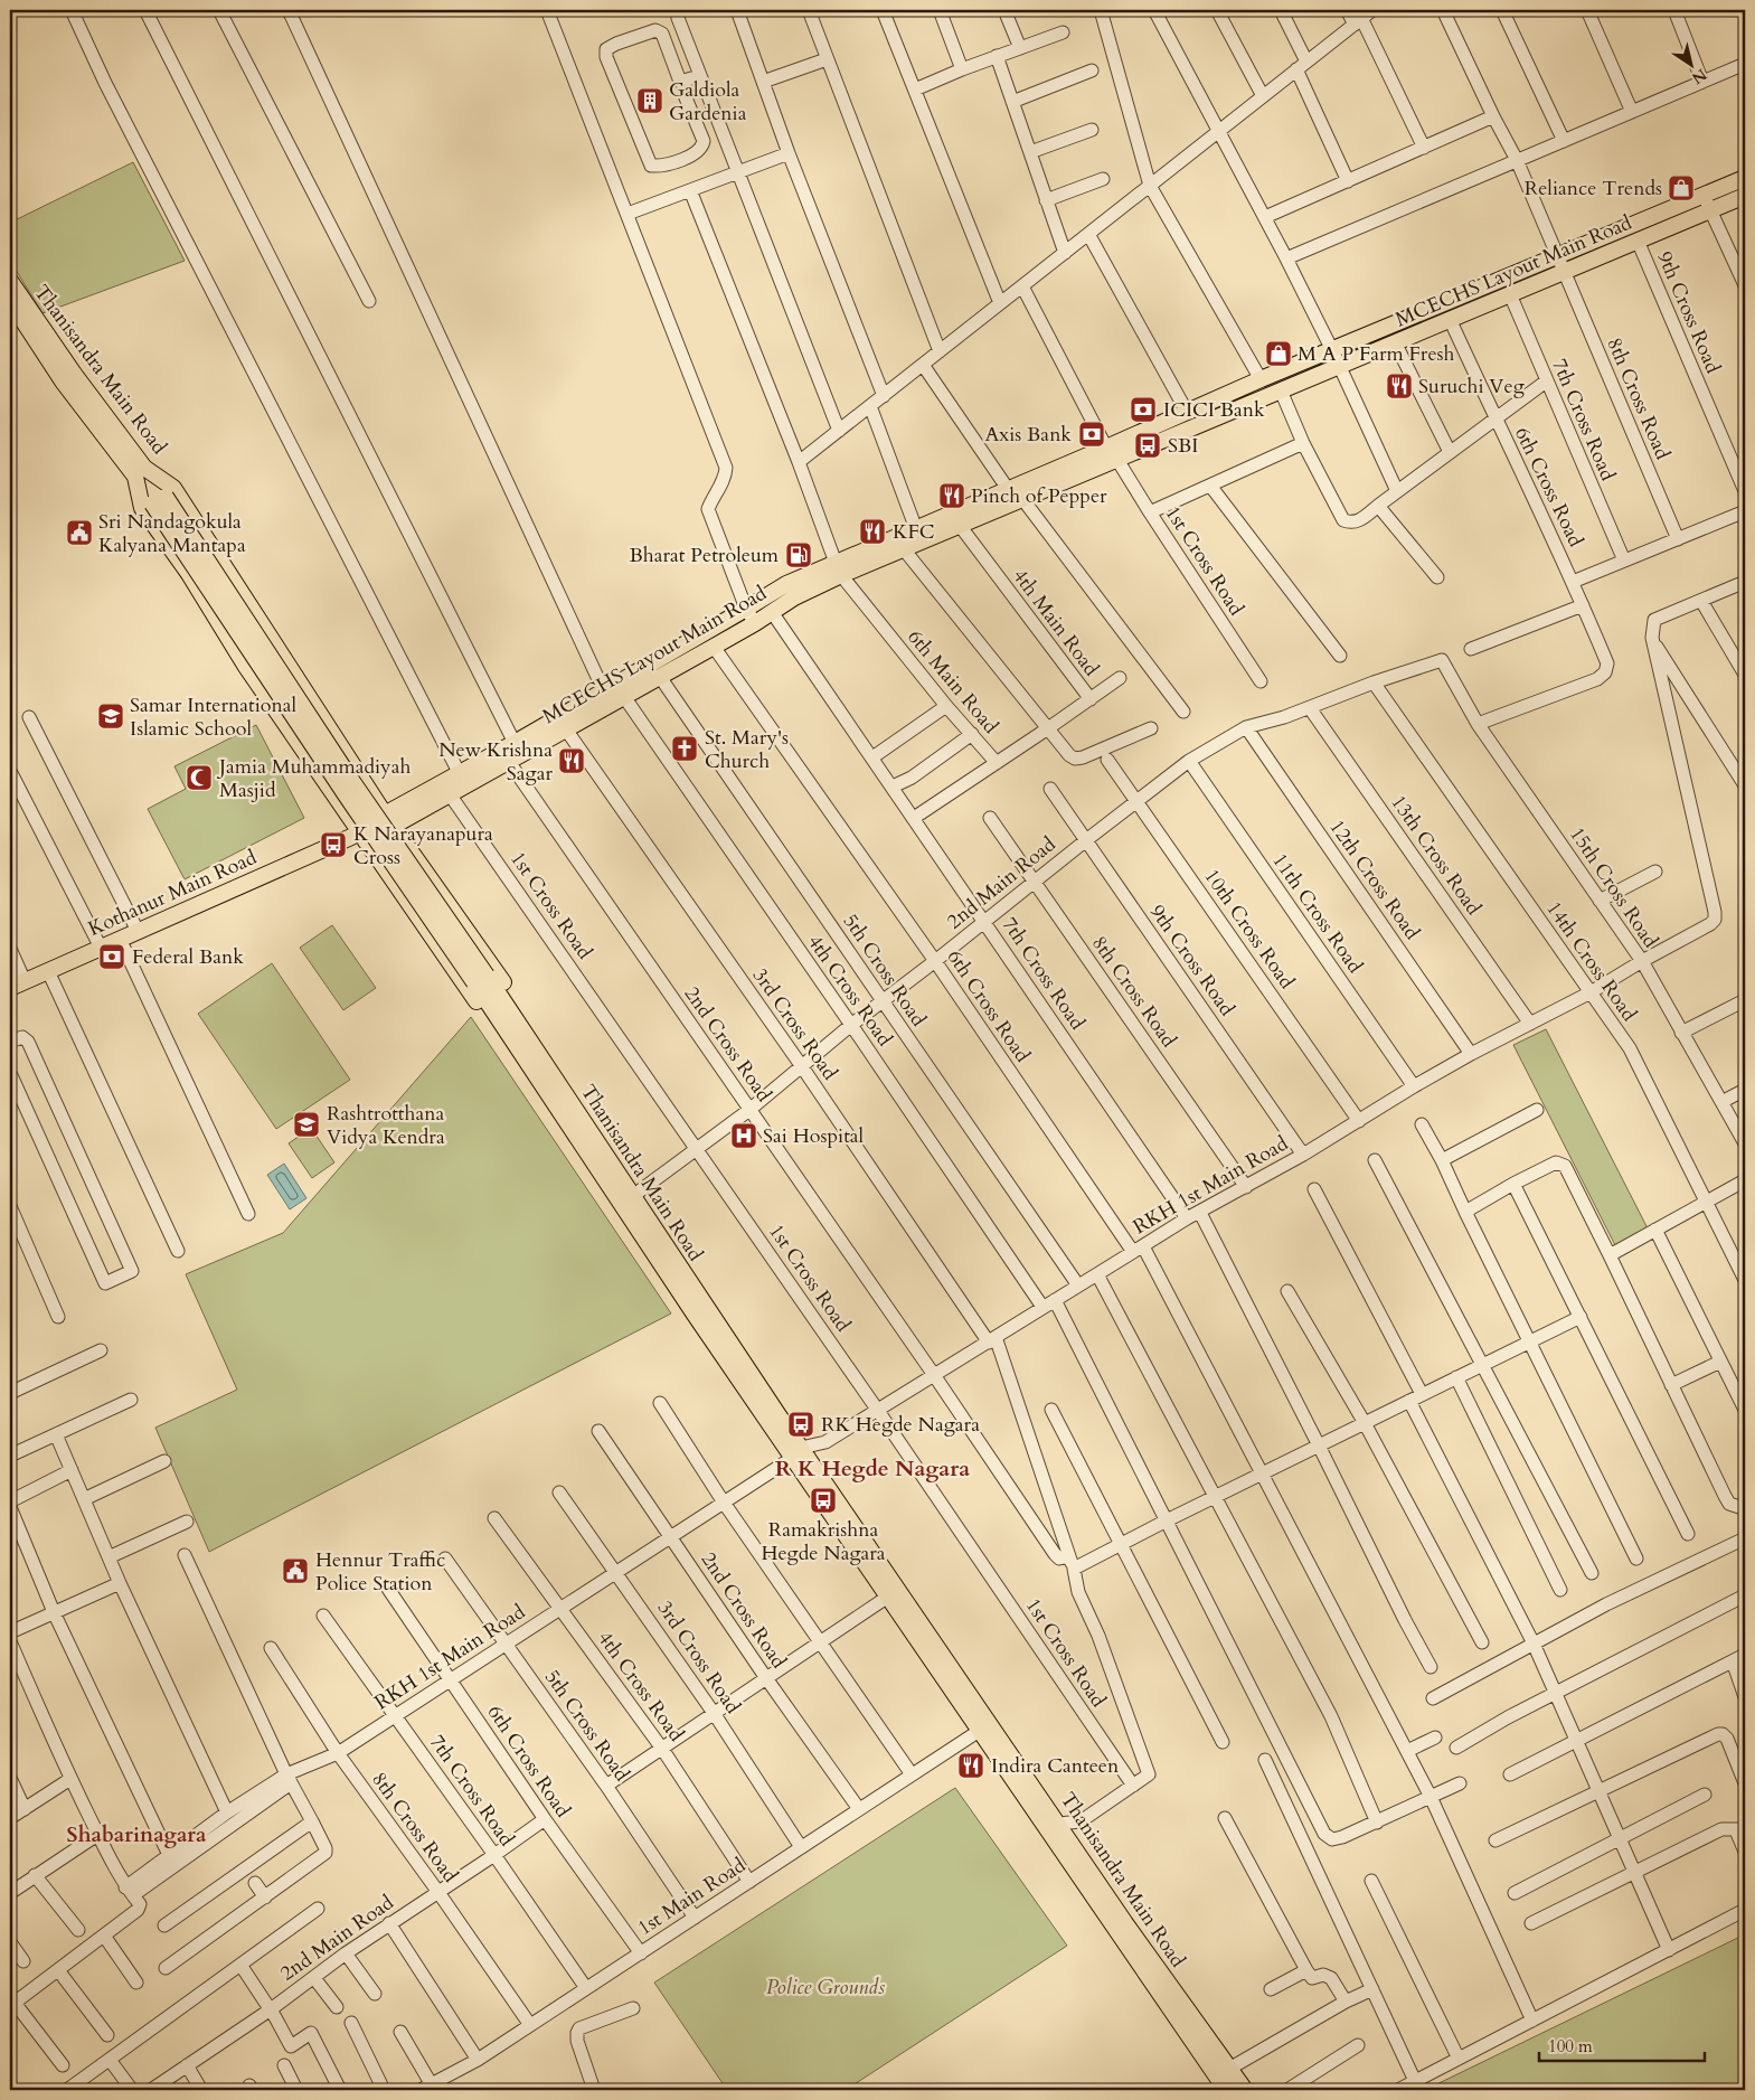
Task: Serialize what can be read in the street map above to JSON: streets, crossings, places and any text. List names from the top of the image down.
{
  "streets": {
    "main road": ["MCECHS Layout Main Road", "Thanisandra Main Road", "Kothanur Main Road"],
    "street": [
      "9th Cross Road",
      "8th Cross Road",
      "7th Cross Road",
      "6th Cross Road",
      "1st Cross Road",
      "4th Main Road",
      "6th Main Road",
      "13th Cross Road",
      "12th Cross Road",
      "2nd Main Road",
      "15th Cross Road",
      "11th Cross Road",
      "10th Cross Road",
      "14th Cross Road",
      "5th Cross Road",
      "4th Cross Road",
      "3rd Cross Road",
      "2nd Cross Road",
      "RKH 1st Main Road",
      "1st Main Road"
    ]
  },
  "crossings": [
    ["MCECHS Layout Main Road", "9th Cross Road"],
    ["MCECHS Layout Main Road", "Thanisandra Main Road"],
    ["MCECHS Layout Main Road", "8th Cross Road"],
    ["MCECHS Layout Main Road", "7th Cross Road"],
    ["MCECHS Layout Main Road", "6th Cross Road"],
    ["MCECHS Layout Main Road", "1st Cross Road"],
    ["MCECHS Layout Main Road", "4th Main Road"],
    ["MCECHS Layout Main Road", "6th Main Road"],
    ["MCECHS Layout Main Road", "Kothanur Main Road"],
    ["MCECHS Layout Main Road", "5th Cross Road"],
    ["MCECHS Layout Main Road", "4th Cross Road"],
    ["MCECHS Layout Main Road", "3rd Cross Road"],
    ["MCECHS Layout Main Road", "2nd Cross Road"],
    ["9th Cross Road", "2nd Main Road"],
    ["9th Cross Road", "RKH 1st Main Road"],
    ["Thanisandra Main Road", "2nd Main Road"],
    ["Thanisandra Main Road", "Kothanur Main Road"],
    ["Thanisandra Main Road", "RKH 1st Main Road"],
    ["Thanisandra Main Road", "1st Main Road"],
    ["8th Cross Road", "2nd Main Road"],
    ["8th Cross Road", "RKH 1st Main Road"],
    ["8th Cross Road", "1st Main Road"],
    ["7th Cross Road", "2nd Main Road"],
    ["7th Cross Road", "RKH 1st Main Road"],
    ["7th Cross Road", "1st Main Road"],
    ["6th Cross Road", "2nd Main Road"],
    ["6th Cross Road", "15th Cross Road"],
    ["6th Cross Road", "RKH 1st Main Road"],
    ["6th Cross Road", "1st Main Road"],
    ["1st Cross Road", "2nd Main Road"],
    ["1st Cross Road", "3rd Cross Road"],
    ["1st Cross Road", "RKH 1st Main Road"],
    ["4th Main Road", "6th Main Road"],
    ["13th Cross Road", "2nd Main Road"],
    ["13th Cross Road", "RKH 1st Main Road"],
    ["12th Cross Road", "2nd Main Road"],
    ["12th Cross Road", "RKH 1st Main Road"],
    ["2nd Main Road", "15th Cross Road"],
    ["2nd Main Road", "11th Cross Road"],
    ["2nd Main Road", "10th Cross Road"],
    ["2nd Main Road", "14th Cross Road"],
    ["2nd Main Road", "5th Cross Road"],
    ["2nd Main Road", "4th Cross Road"],
    ["2nd Main Road", "3rd Cross Road"],
    ["2nd Main Road", "2nd Cross Road"],
    ["15th Cross Road", "RKH 1st Main Road"],
    ["11th Cross Road", "RKH 1st Main Road"],
    ["10th Cross Road", "RKH 1st Main Road"],
    ["14th Cross Road", "RKH 1st Main Road"],
    ["5th Cross Road", "RKH 1st Main Road"],
    ["5th Cross Road", "1st Main Road"],
    ["4th Cross Road", "RKH 1st Main Road"],
    ["4th Cross Road", "1st Main Road"],
    ["3rd Cross Road", "2nd Cross Road"],
    ["3rd Cross Road", "RKH 1st Main Road"],
    ["3rd Cross Road", "1st Main Road"],
    ["2nd Cross Road", "RKH 1st Main Road"],
    ["2nd Cross Road", "1st Main Road"]
  ],
  "districts": ["R K Hegde Nagara", "Shabarinagara"],
  "parks": ["Police Grounds"],
  "places": {
    "building": ["Galdiola Gardenia"],
    "shop": ["Reliance Trends", "M A P Farm Fresh"],
    "restaurant": [
      "Suruchi Veg",
      "Pinch of Pepper",
      "KFC",
      "New Krishna Sagar",
      "Indira Canteen"
    ],
    "bank": ["ICICI Bank", "Axis Bank", "Federal Bank"],
    "bus stop": [
      "SBI",
      "K Narayanapura Cross",
      "RK Hegde Nagara",
      "Ramakrishna Hegde Nagara"
    ],
    "public building": ["Sri Nandagokula Kalyana Mantapa", "Hennur Traffic Police Station"],
    "fuel station": ["Bharat Petroleum"],
    "school or university": ["Samar International Islamic School", "Rashtrotthana Vidya Kendra"],
    "church": ["St. Mary's Church"],
    "mosque": ["Jamia Muhammadiyah Masjid"],
    "hospital": ["Sai Hospital"]
  },
  "scale_bar": "100 m",
  "north": "bottom right"
}
